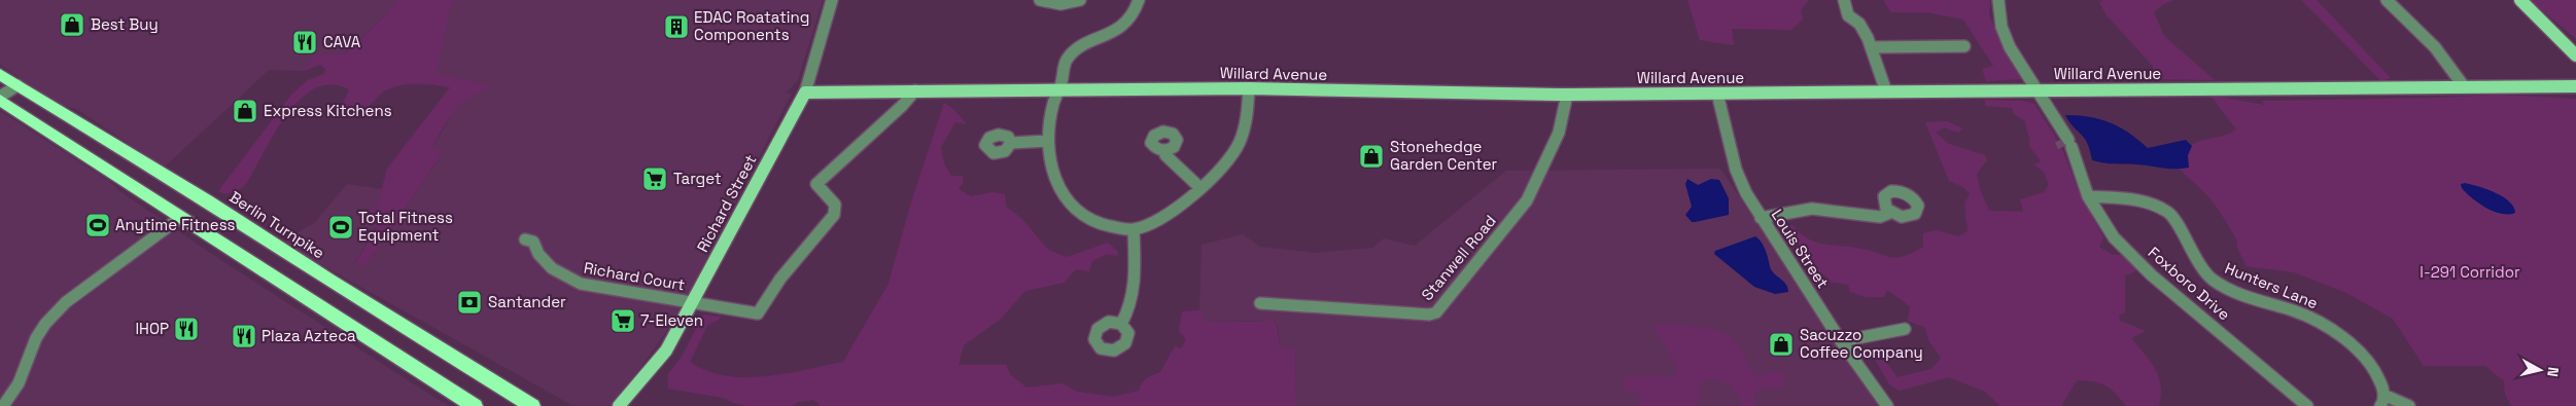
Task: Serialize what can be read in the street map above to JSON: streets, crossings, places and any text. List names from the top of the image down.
{
  "streets": {
    "highway": ["Berlin Turnpike"],
    "main road": ["Willard Avenue", "Richard Street"],
    "street": [
      "Louis Street",
      "Stanwell Road",
      "Richard Court",
      "Foxboro Drive",
      "Hunters Lane"
    ]
  },
  "crossings": [
    ["Willard Avenue", "Richard Street"],
    ["Willard Avenue", "Louis Street"],
    ["Willard Avenue", "Stanwell Road"],
    ["Willard Avenue", "Richard Court"],
    ["Willard Avenue", "Foxboro Drive"],
    ["Richard Street", "Richard Court"],
    ["Foxboro Drive", "Hunters Lane"]
  ],
  "parks": ["I-291 Corridor"],
  "places": {
    "shop": [
      "Best Buy",
      "Express Kitchens",
      "Stonehedge Garden Center",
      "Sacuzzo Coffee Company"
    ],
    "building": ["EDAC Roatating Components"],
    "restaurant": ["CAVA", "IHOP", "Plaza Azteca"],
    "supermarket": ["Target", "7-Eleven"],
    "sports": ["Anytime Fitness", "Total Fitness Equipment"],
    "bank": ["Santander"]
  },
  "north": "right"
}
